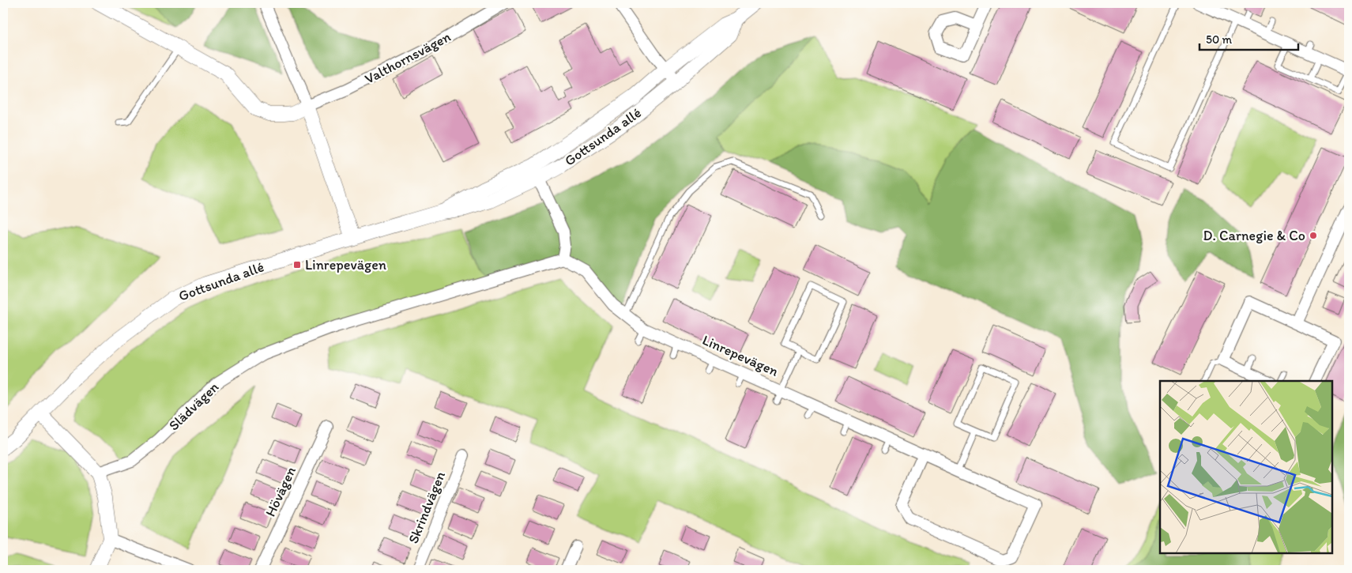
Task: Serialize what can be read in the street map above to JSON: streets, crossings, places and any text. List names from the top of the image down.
{
  "streets": {
    "street": [
      "Valthornsvägen",
      "Gottsunda allé",
      "Linrepevägen",
      "Slädvägen",
      "Hövägen",
      "Skrindvägen"
    ]
  },
  "crossings": [
    ["Linrepevägen", "Slädvägen"]
  ],
  "places": {
    "other": ["D. Carnegie & Co"],
    "transit": ["Linrepevägen"]
  },
  "scale_bar": "50 m"
}
